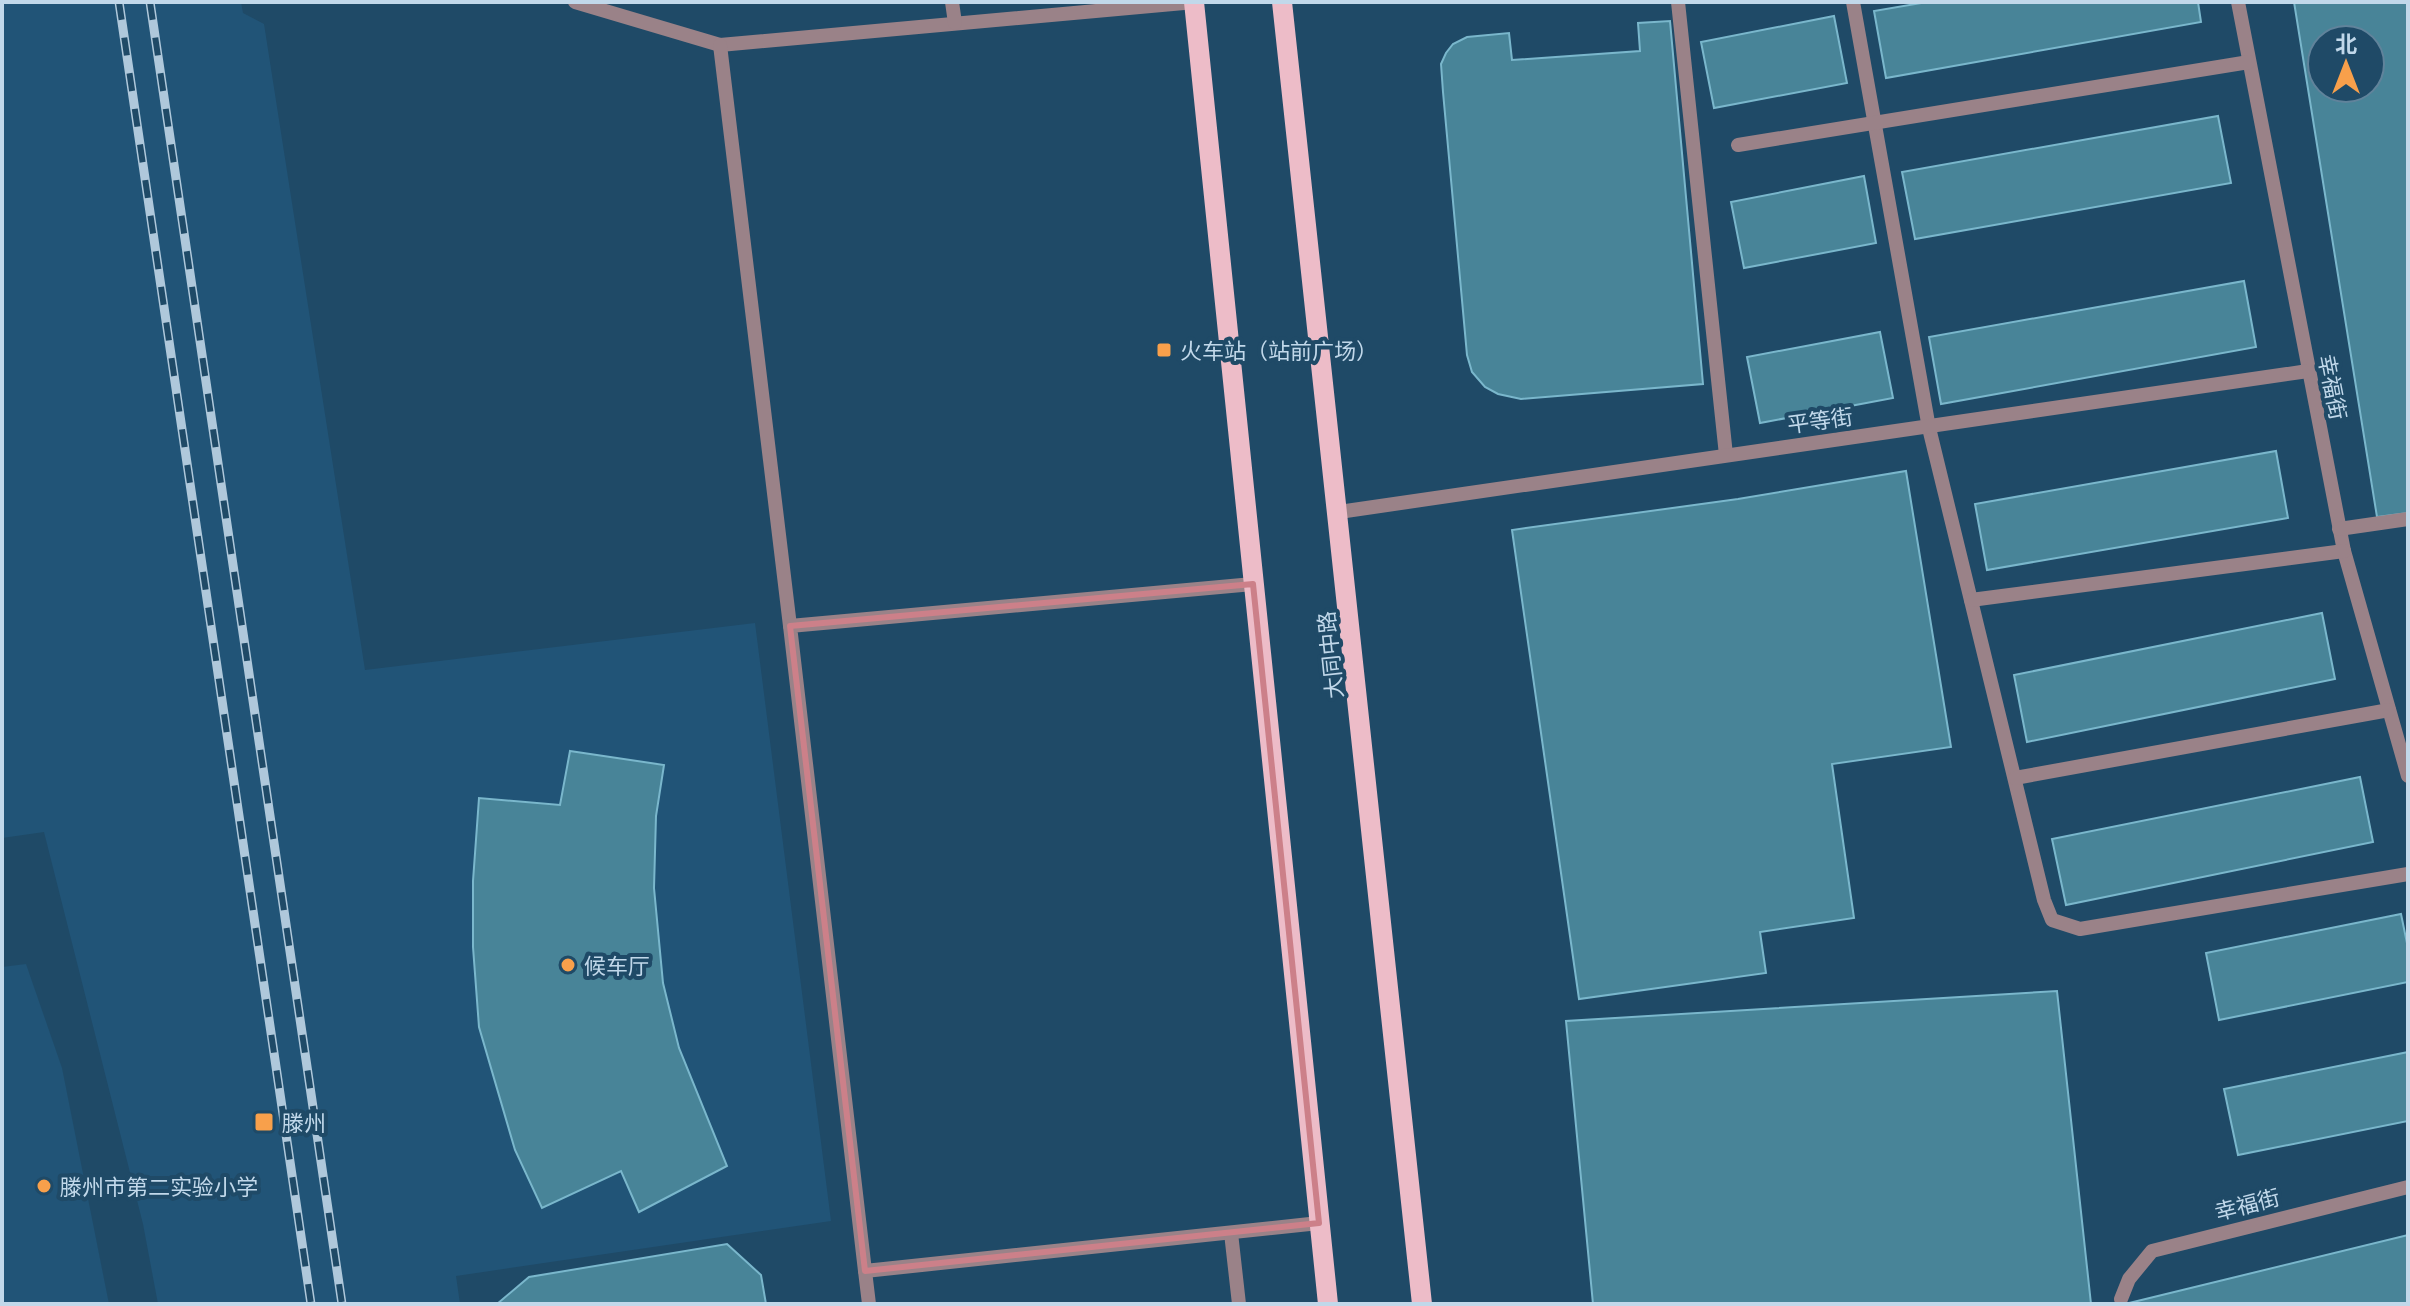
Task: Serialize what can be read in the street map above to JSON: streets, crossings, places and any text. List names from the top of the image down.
{
  "streets": {
    "main road": ["大同中路"],
    "street": ["幸福街", "平等街"]
  },
  "crossings": [
    ["幸福街", "平等街"],
    ["平等街", "大同中路"]
  ],
  "places": {
    "transit": ["火车站（站前广场）", "滕州"],
    "other": ["候车厅", "滕州市第二实验小学"]
  },
  "north": "top"
}
